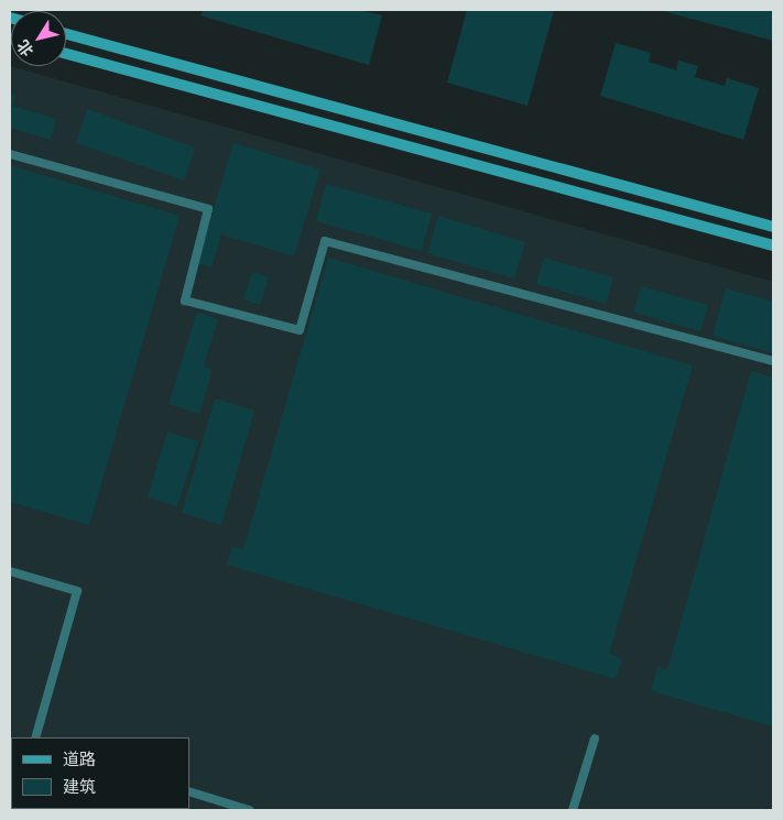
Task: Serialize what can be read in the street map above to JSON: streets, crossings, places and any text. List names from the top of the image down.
{
  "legend": ["道路", "建筑"],
  "north": "bottom left"
}
